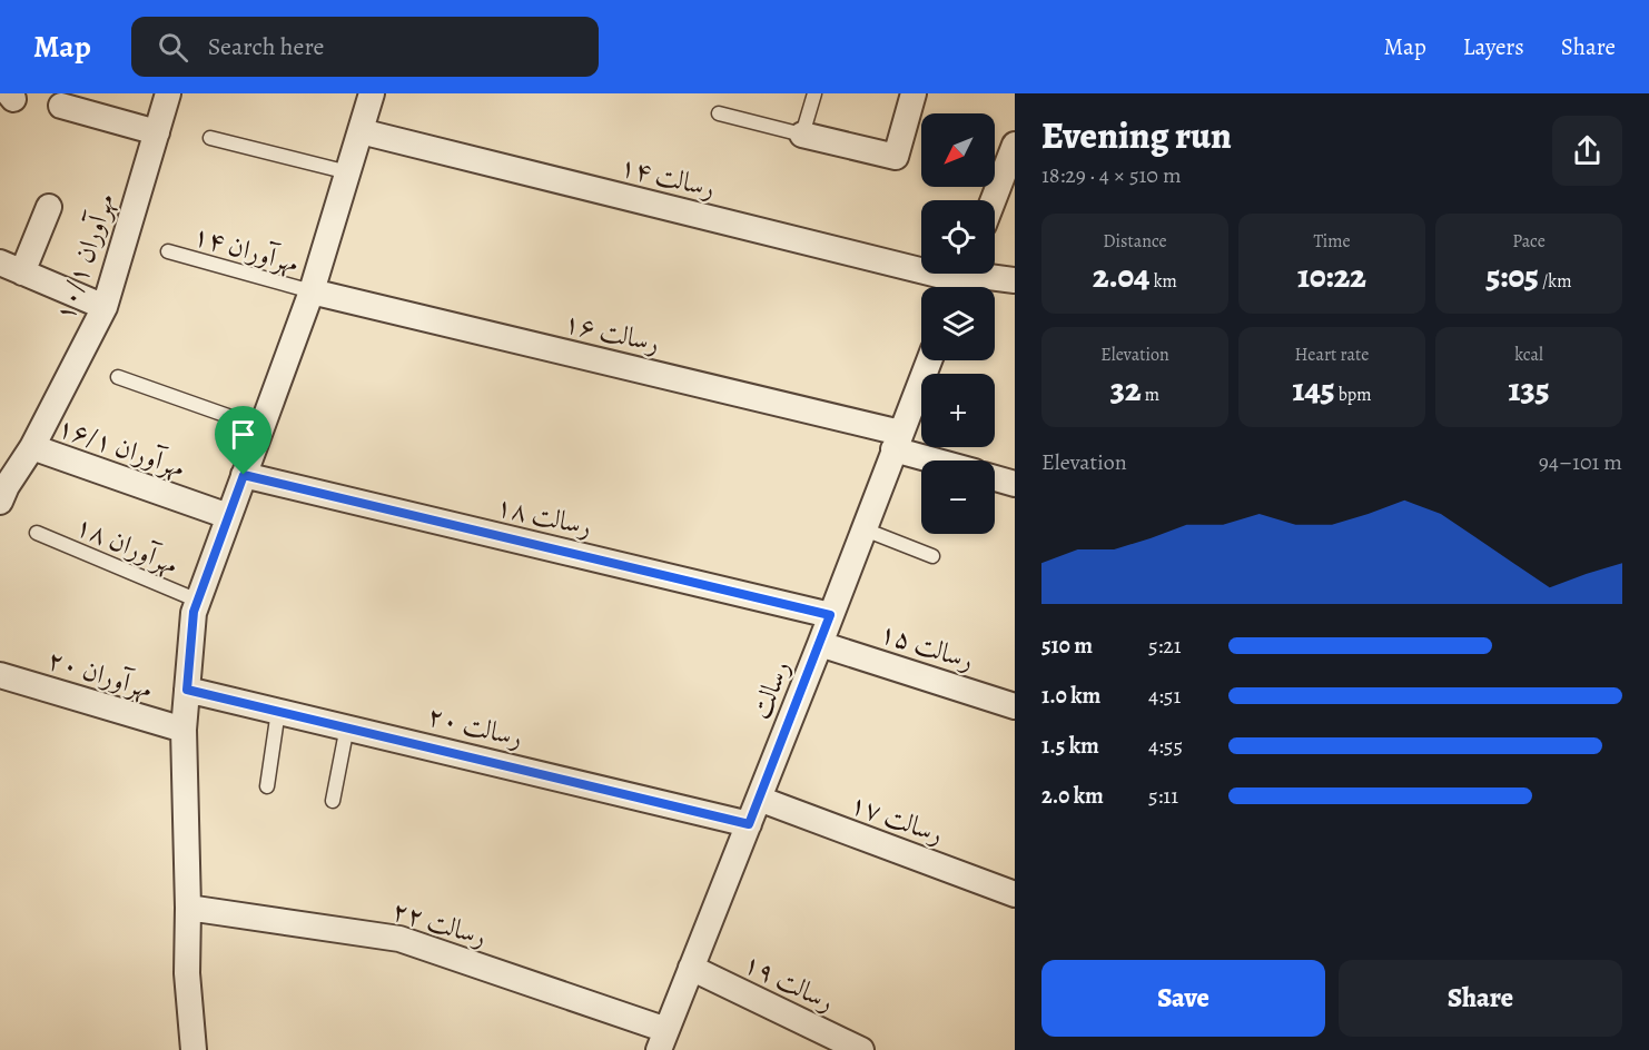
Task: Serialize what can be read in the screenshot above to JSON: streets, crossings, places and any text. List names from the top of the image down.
{
  "streets": {
    "street": [
      "رسالت ۱۴",
      "مهرآوران ۱۰/۱",
      "رسالت ۱۶",
      "مهرآوران ۱۶/۱",
      "رسالت ۱۸",
      "رسالت ۱۵",
      "مهرآوران ۲۰",
      "رسالت",
      "رسالت ۲۰",
      "رسالت ۱۷",
      "رسالت ۲۲",
      "رسالت ۱۹"
    ],
    "lane": ["۱۴ مهرآوران", "مهرآوران ۱۸"]
  },
  "crossings": [
    ["۱۴ مهرآوران", "رسالت ۱۶"],
    ["مهرآوران ۱۰/۱", "مهرآوران ۱۶/۱"],
    ["رسالت ۱۶", "رسالت"],
    ["رسالت ۱۸", "رسالت"],
    ["رسالت ۱۵", "رسالت"],
    ["رسالت", "رسالت ۲۰"],
    ["رسالت", "رسالت ۱۷"],
    ["رسالت", "رسالت ۲۲"],
    ["رسالت", "رسالت ۱۹"]
  ],
  "north": "bottom left",
  "page": {
    "header": "Map",
    "search": "Search here",
    "nav": ["Map", "Layers", "Share"],
    "heading": ["Evening run", "18:29 · 4 × 510 m"],
    "map_buttons": ["+", "−"],
    "stats": [
      ["Distance", "2.04 km"],
      ["Time", "10:22"],
      ["Pace", "5:05 /km"],
      ["Elevation", "32 m"],
      ["Heart rate", "145 bpm"],
      ["kcal", "135"]
    ],
    "chart": ["Elevation", "94–101 m"],
    "list": [
      {
        "name": "510 m",
        "note": "5:21"
      },
      {
        "name": "1.0 km",
        "note": "4:51"
      },
      {
        "name": "1.5 km",
        "note": "4:55"
      },
      {
        "name": "2.0 km",
        "note": "5:11"
      }
    ],
    "buttons": ["Save", "Share"]
  }
}
